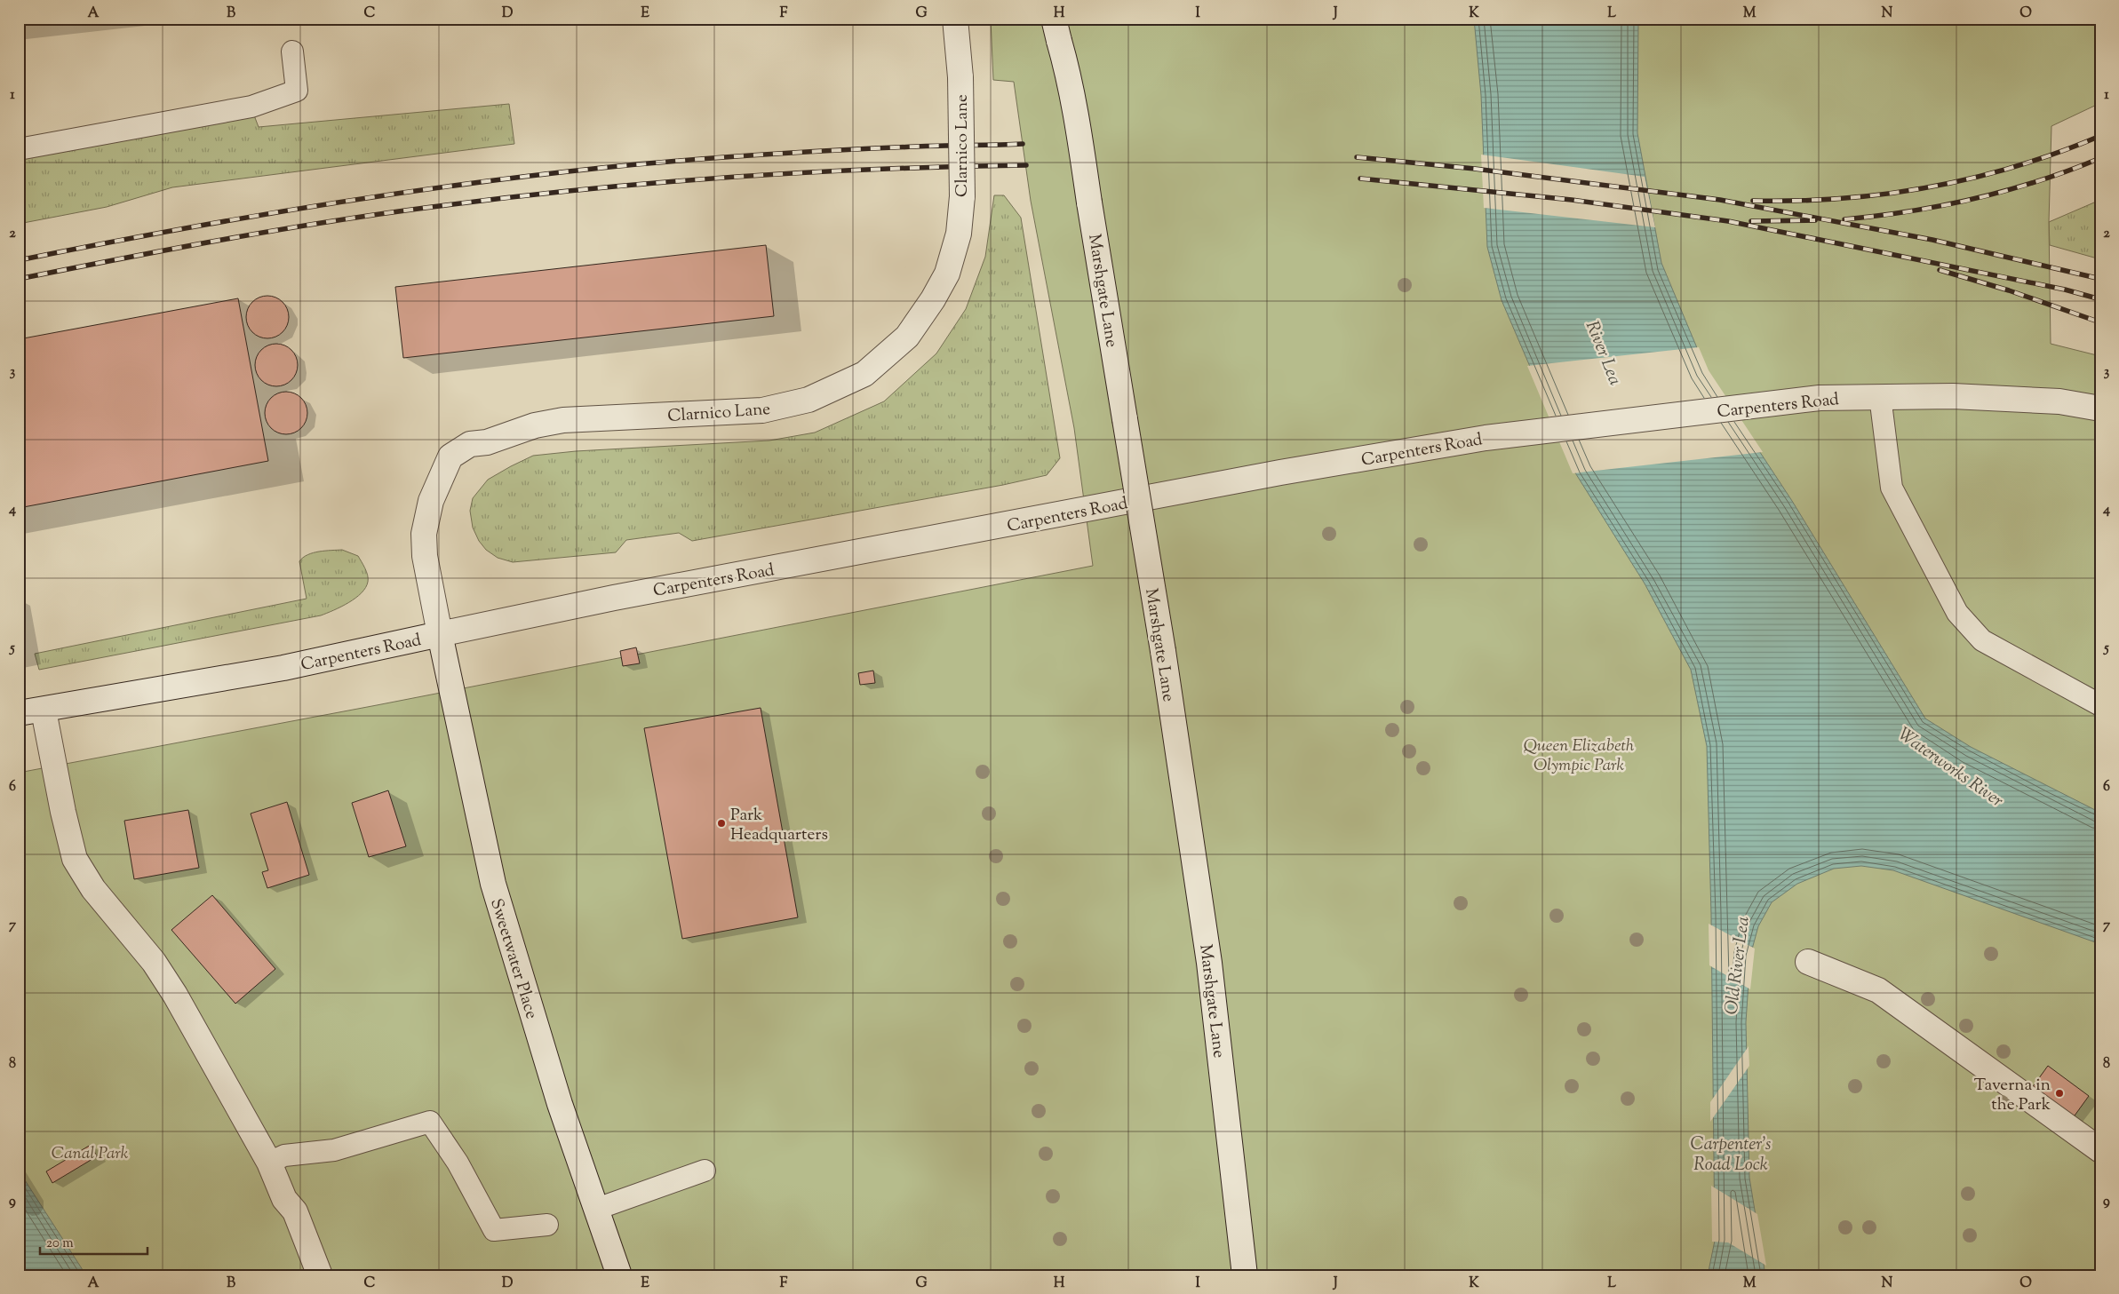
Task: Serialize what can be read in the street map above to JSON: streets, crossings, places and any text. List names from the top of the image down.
{
  "streets": {
    "street": [
      "Clarnico Lane",
      "Marshgate Lane",
      "Carpenters Road",
      "Sweetwater Place"
    ]
  },
  "crossings": [
    ["Clarnico Lane", "Carpenters Road"],
    ["Clarnico Lane", "Sweetwater Place"],
    ["Carpenters Road", "Sweetwater Place"]
  ],
  "water": [
    "River Lea",
    "Waterworks River",
    "Old River Lea",
    "Carpenter's Road Lock"
  ],
  "parks": ["Queen Elizabeth Olympic Park", "Canal Park"],
  "places": ["Park Headquarters", "Taverna in the Park"],
  "scale_bar": "20 m",
  "grid": {
    "columns": [
      "A",
      "B",
      "C",
      "D",
      "E",
      "F",
      "G",
      "H",
      "I",
      "J",
      "K",
      "L",
      "M",
      "N",
      "O"
    ],
    "rows": [
      "1",
      "2",
      "3",
      "4",
      "5",
      "6",
      "7",
      "8",
      "9"
    ]
  }
}
